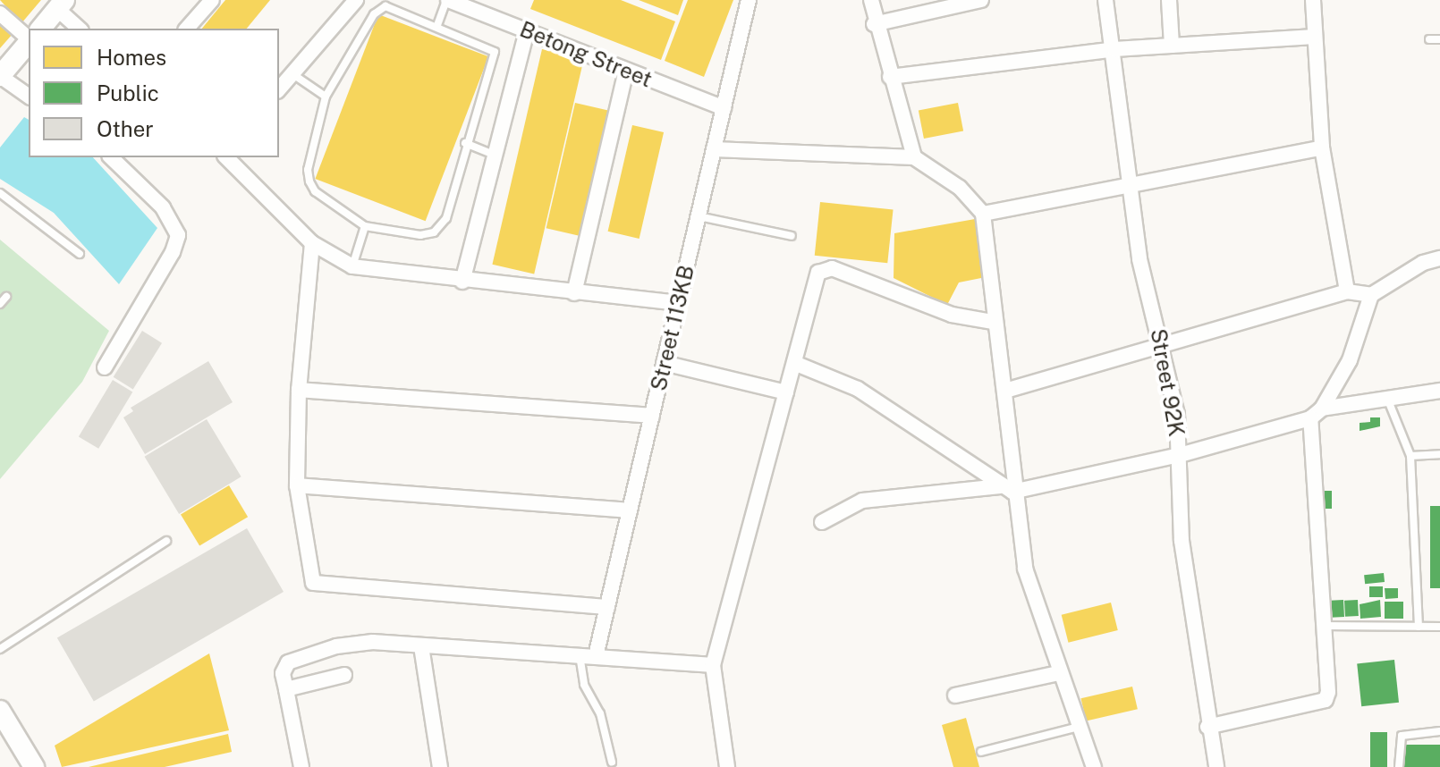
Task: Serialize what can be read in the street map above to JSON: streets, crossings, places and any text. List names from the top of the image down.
{
  "streets": {
    "street": ["Betong Street", "Street 113KB", "Street 92K"]
  },
  "crossings": [
    ["Betong Street", "Street 113KB"]
  ],
  "legend": ["Homes", "Public", "Other"]
}
